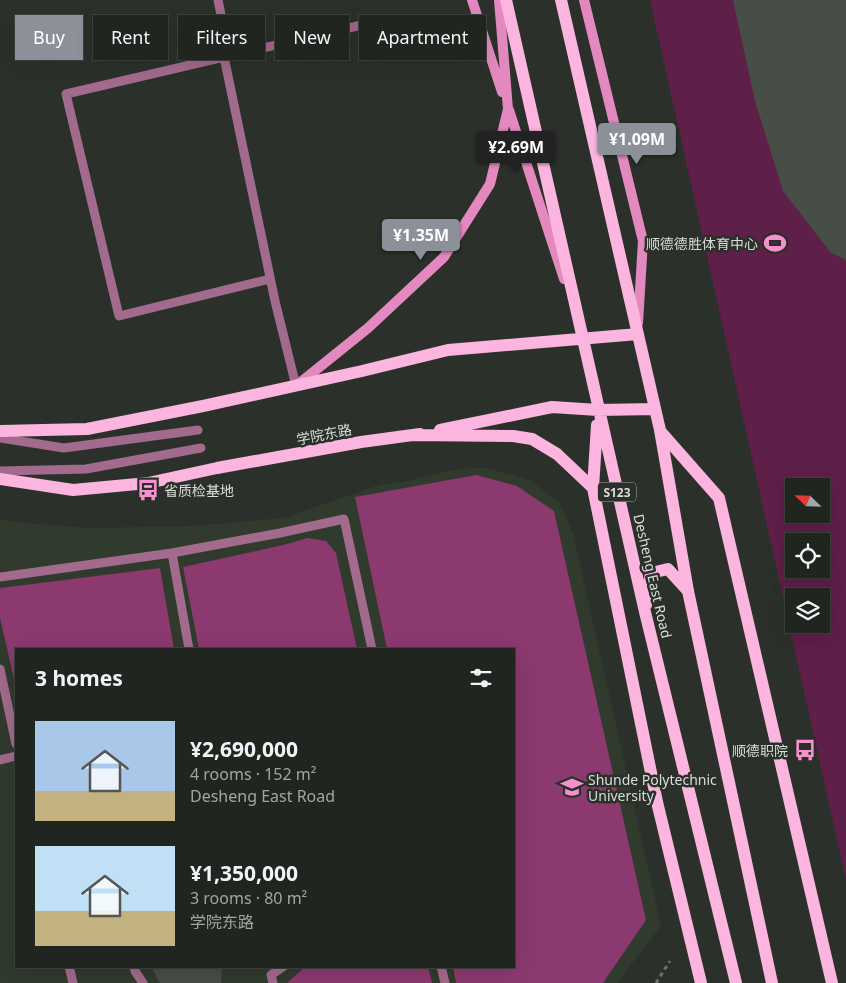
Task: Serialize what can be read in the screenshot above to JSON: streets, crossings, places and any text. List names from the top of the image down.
{
  "streets": {
    "main road": ["学院东路", "S123", "Desheng East Road"]
  },
  "crossings": [
    ["学院东路", "Desheng East Road"]
  ],
  "places": {
    "sports": ["顺德德胜体育中心"],
    "bus stop": ["省质检基地", "顺德职院"],
    "school or university": ["Shunde Polytechnic University"]
  },
  "north": "top left",
  "page": {
    "chip": [
      "Buy",
      "Rent",
      "Filters",
      "New",
      "Apartment"
    ],
    "price": ["¥1.09M", "¥2.69M", "¥1.35M"],
    "heading": "3 homes",
    "list": [
      {
        "name": "¥2,690,000",
        "note": "4 rooms · 152 m² · Desheng East Road"
      },
      {
        "name": "¥1,350,000",
        "note": "3 rooms · 80 m² · 学院东路"
      }
    ]
  }
}
